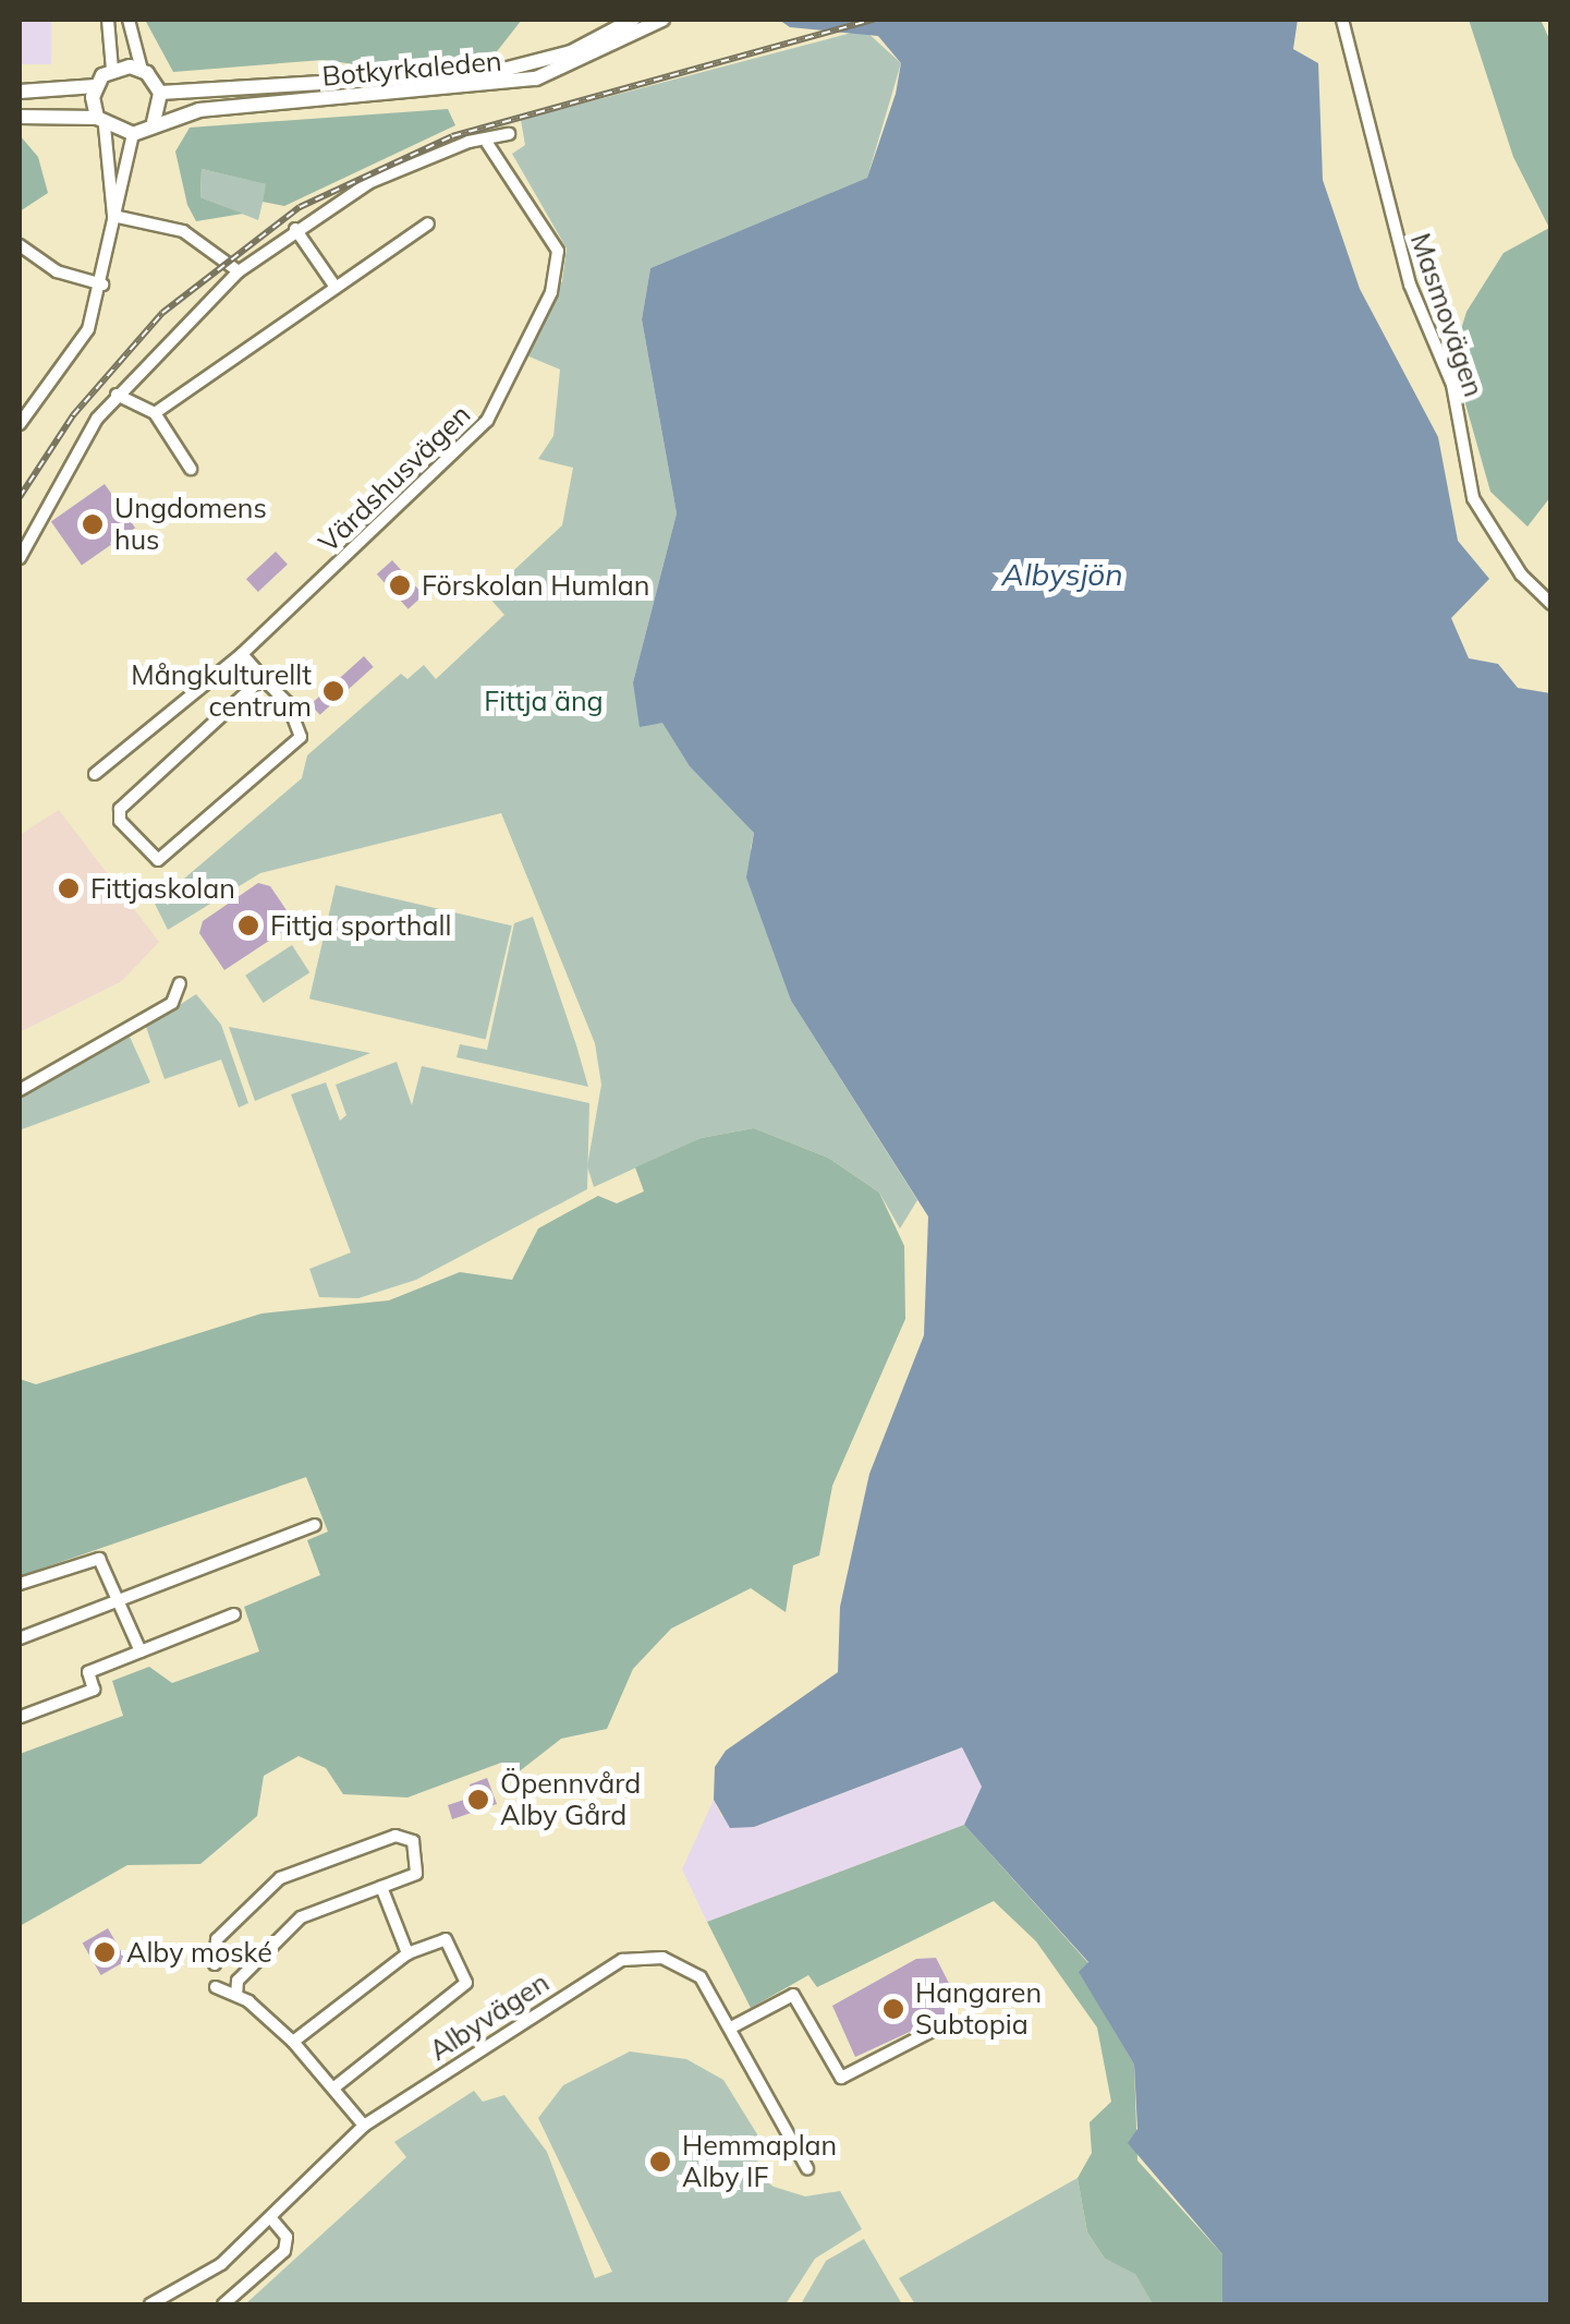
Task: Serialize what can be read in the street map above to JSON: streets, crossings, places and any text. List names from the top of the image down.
{
  "streets": {
    "main road": ["Botkyrkaleden"],
    "street": ["Masmovägen", "Värdshusvägen", "Albyvägen"]
  },
  "water": ["Albysjön"],
  "parks": ["Fittja äng"],
  "places": [
    "Ungdomens hus",
    "Förskolan Humlan",
    "Mångkulturellt centrum",
    "Fittjaskolan",
    "Fittja sporthall",
    "Öpennvård Alby Gård",
    "Alby moské",
    "Hangaren Subtopia",
    "Hemmaplan Alby IF"
  ]
}
